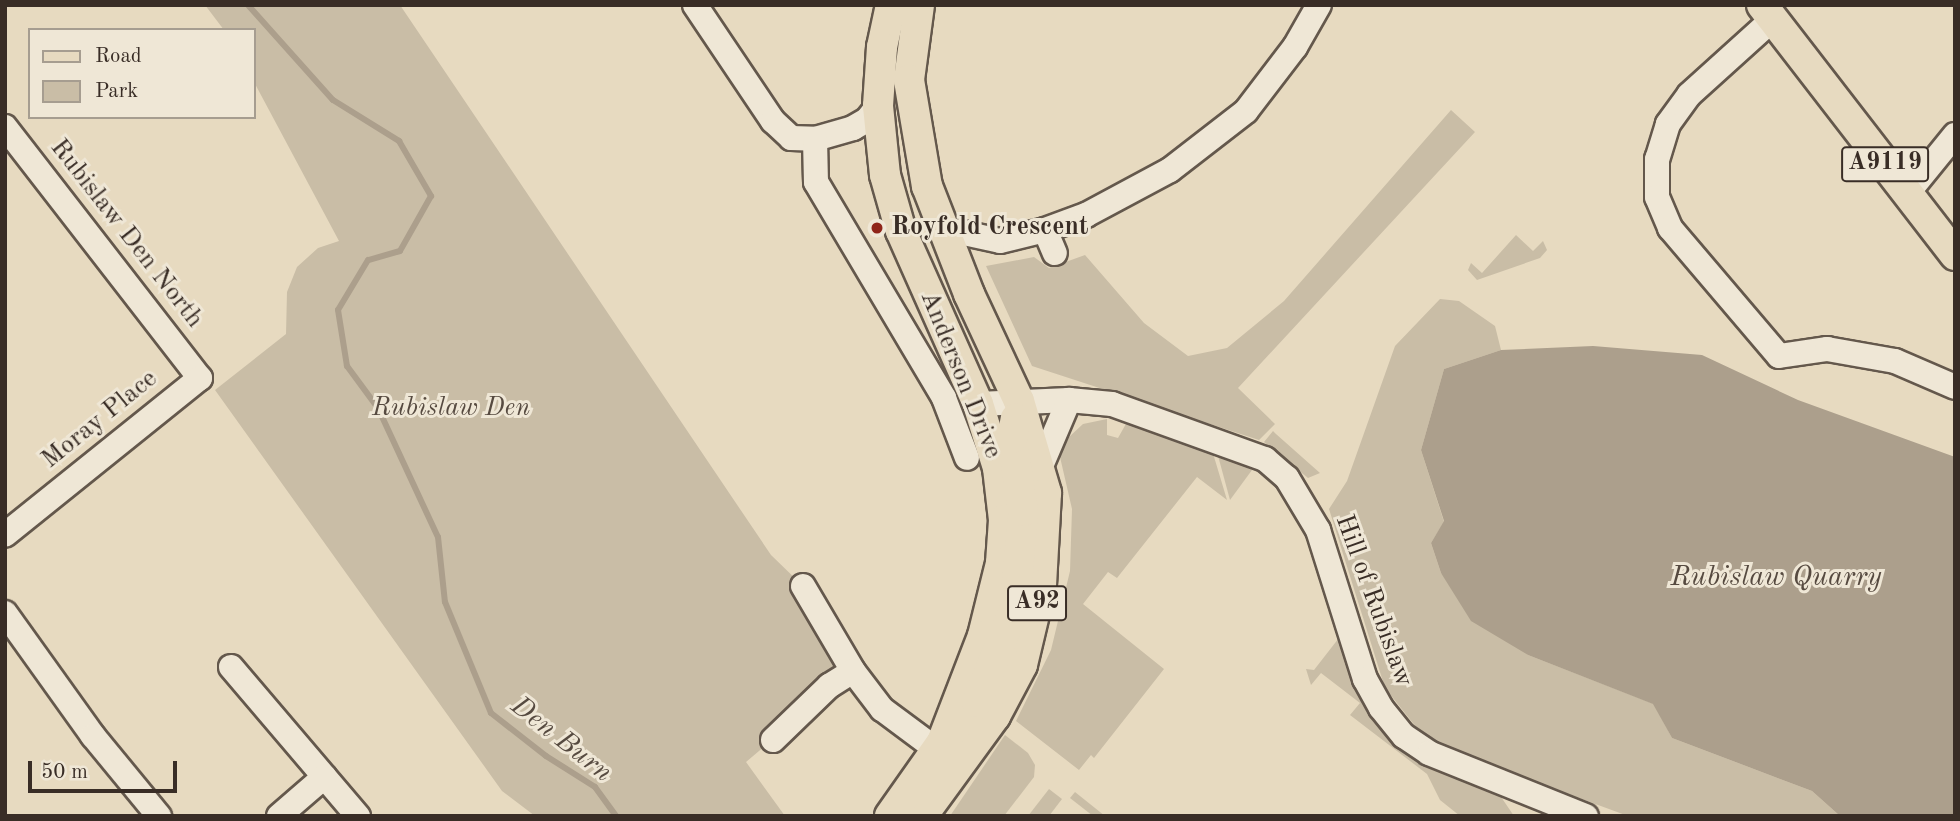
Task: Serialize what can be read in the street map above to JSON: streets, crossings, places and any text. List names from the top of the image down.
{
  "streets": {
    "main road": ["A9119", "Anderson Drive", "A92"],
    "street": ["Rubislaw Den North", "Moray Place", "Hill of Rubislaw"]
  },
  "crossings": [
    ["Rubislaw Den North", "Moray Place"],
    ["Anderson Drive", "Hill of Rubislaw"]
  ],
  "water": ["Rubislaw Quarry", "Den Burn"],
  "parks": ["Rubislaw Den"],
  "places": ["Royfold Crescent"],
  "legend": ["Road", "Park"],
  "scale_bar": "50 m"
}
